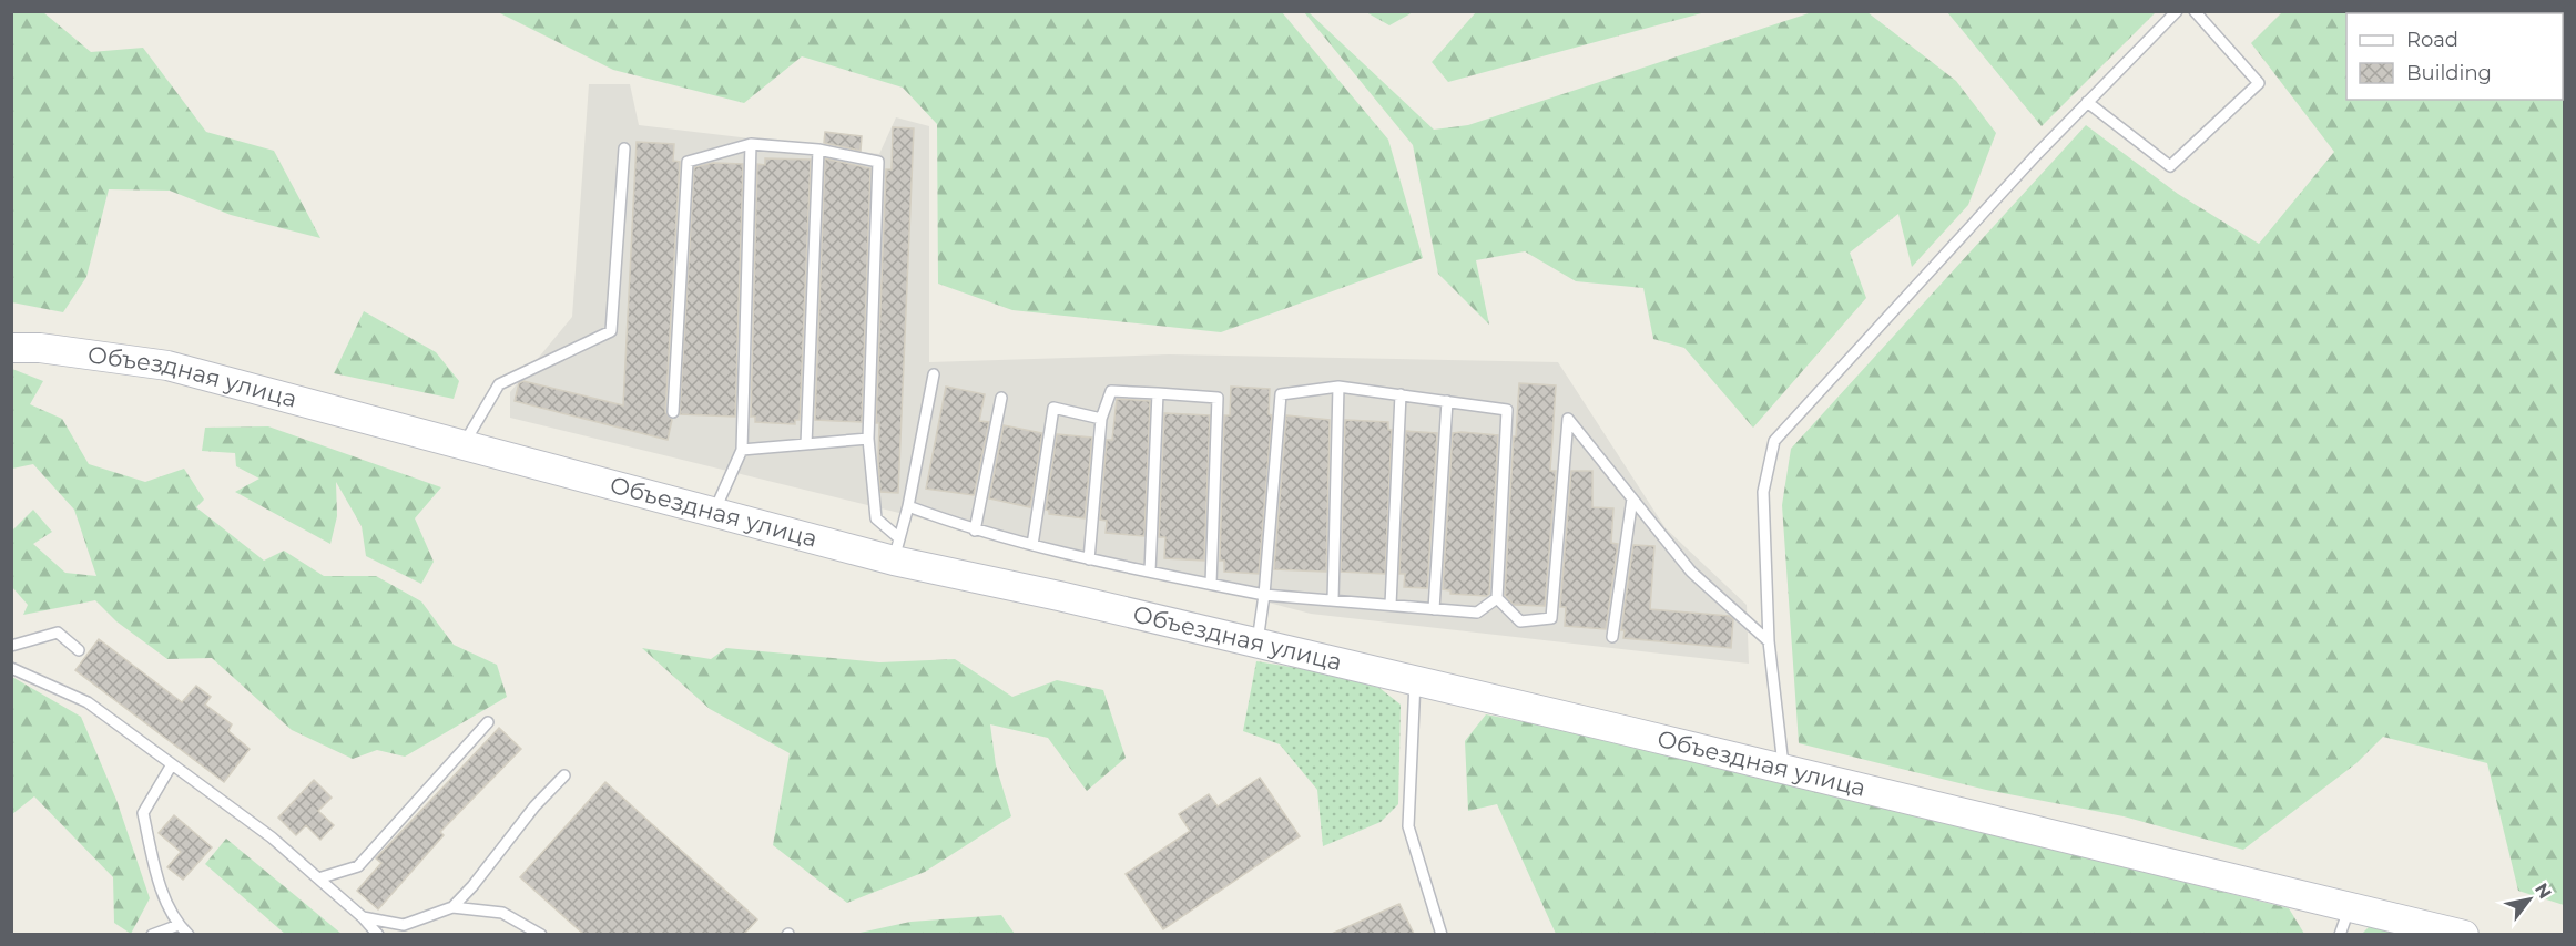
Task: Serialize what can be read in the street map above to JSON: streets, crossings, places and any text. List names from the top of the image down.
{
  "streets": {
    "main road": ["Объездная улица"]
  },
  "legend": ["Road", "Building"],
  "north": "top right"
}
